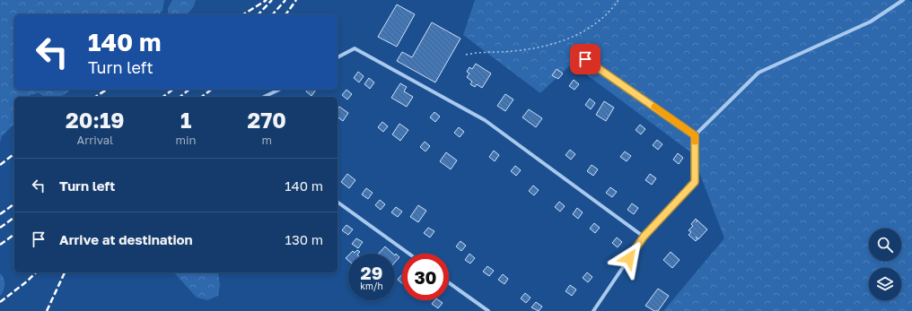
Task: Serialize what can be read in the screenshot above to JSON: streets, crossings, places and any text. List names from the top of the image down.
{
  "page": {
    "turn": ["140 m", "Turn left"],
    "eta": [
      "20:19",
      "Arrival",
      "1",
      "min",
      "270",
      "m"
    ],
    "list": [
      {
        "name": "Turn left",
        "value": "140 m"
      },
      {
        "name": "Arrive at destination",
        "value": "130 m"
      }
    ],
    "speed": "29 km/h",
    "limit": "30"
  }
}
